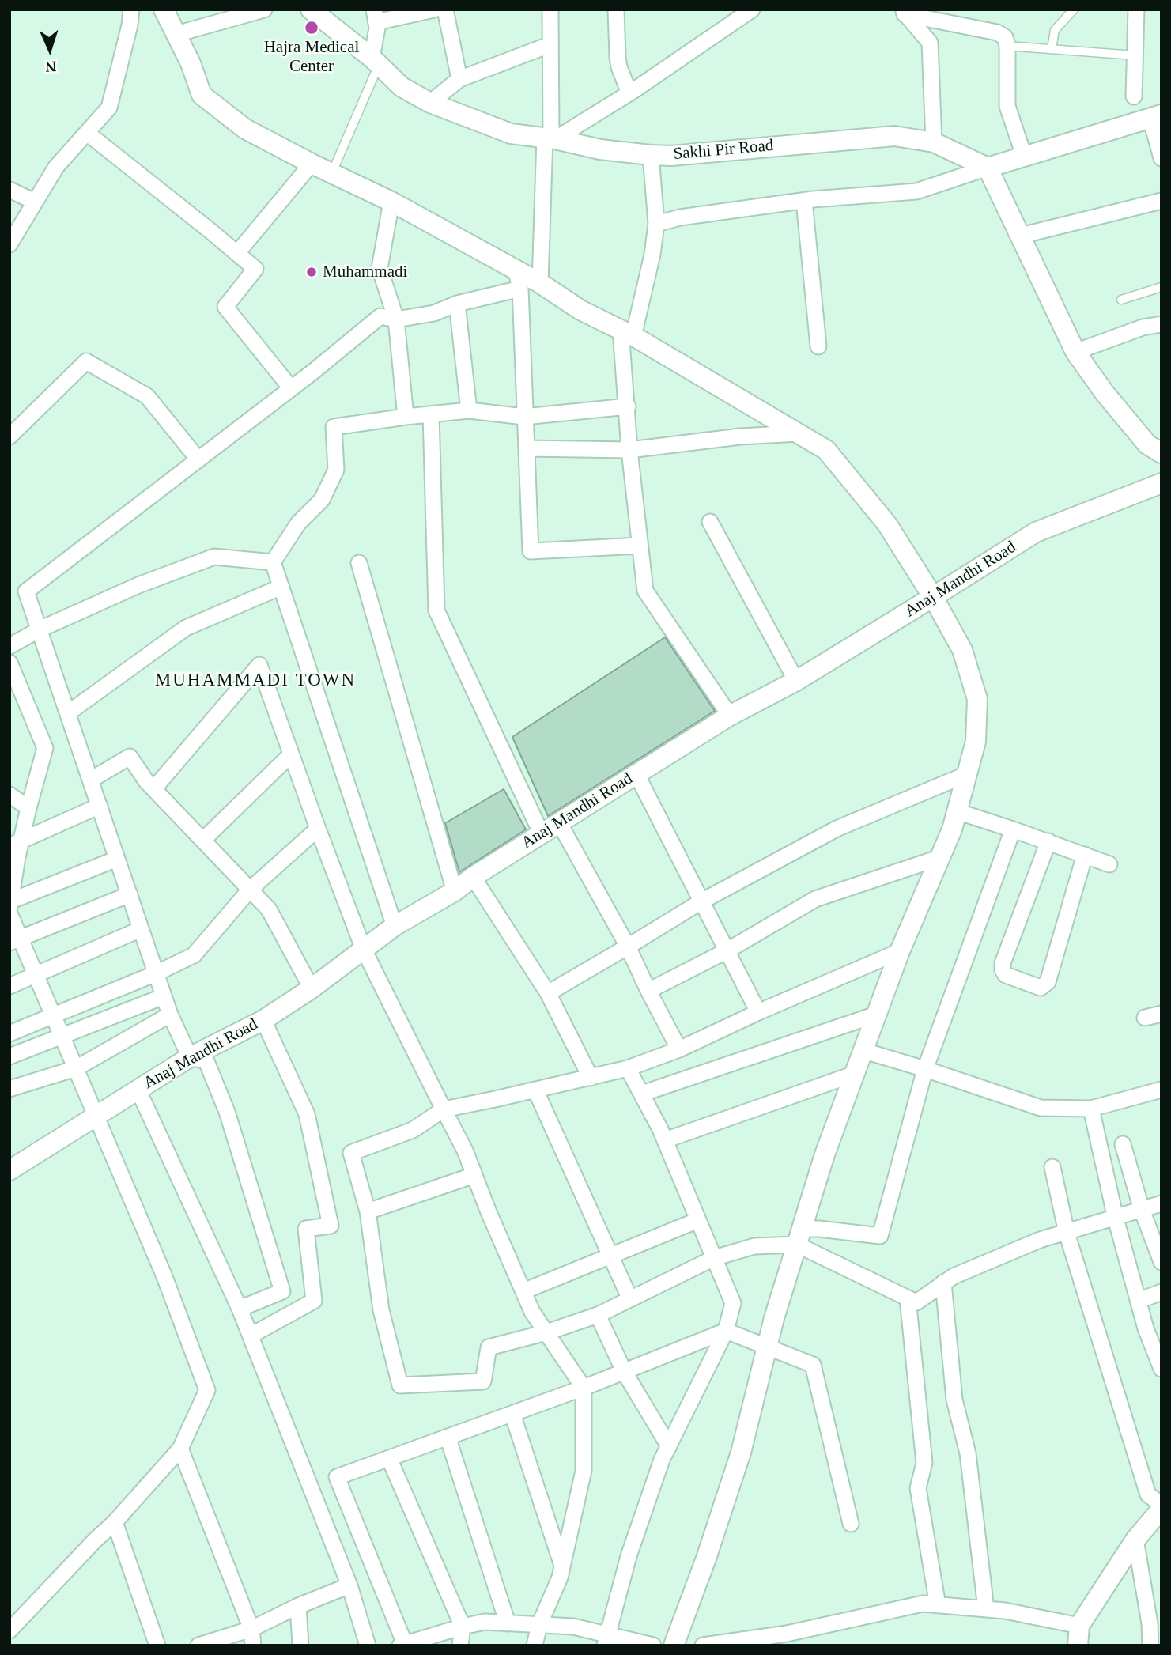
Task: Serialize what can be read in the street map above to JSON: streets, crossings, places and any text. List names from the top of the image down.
{
  "streets": {
    "street": ["Sakhi Pir Road", "Anaj Mandhi Road"]
  },
  "districts": ["MUHAMMADI TOWN"],
  "places": ["Hajra Medical Center", "Muhammadi"],
  "north": "bottom"
}
